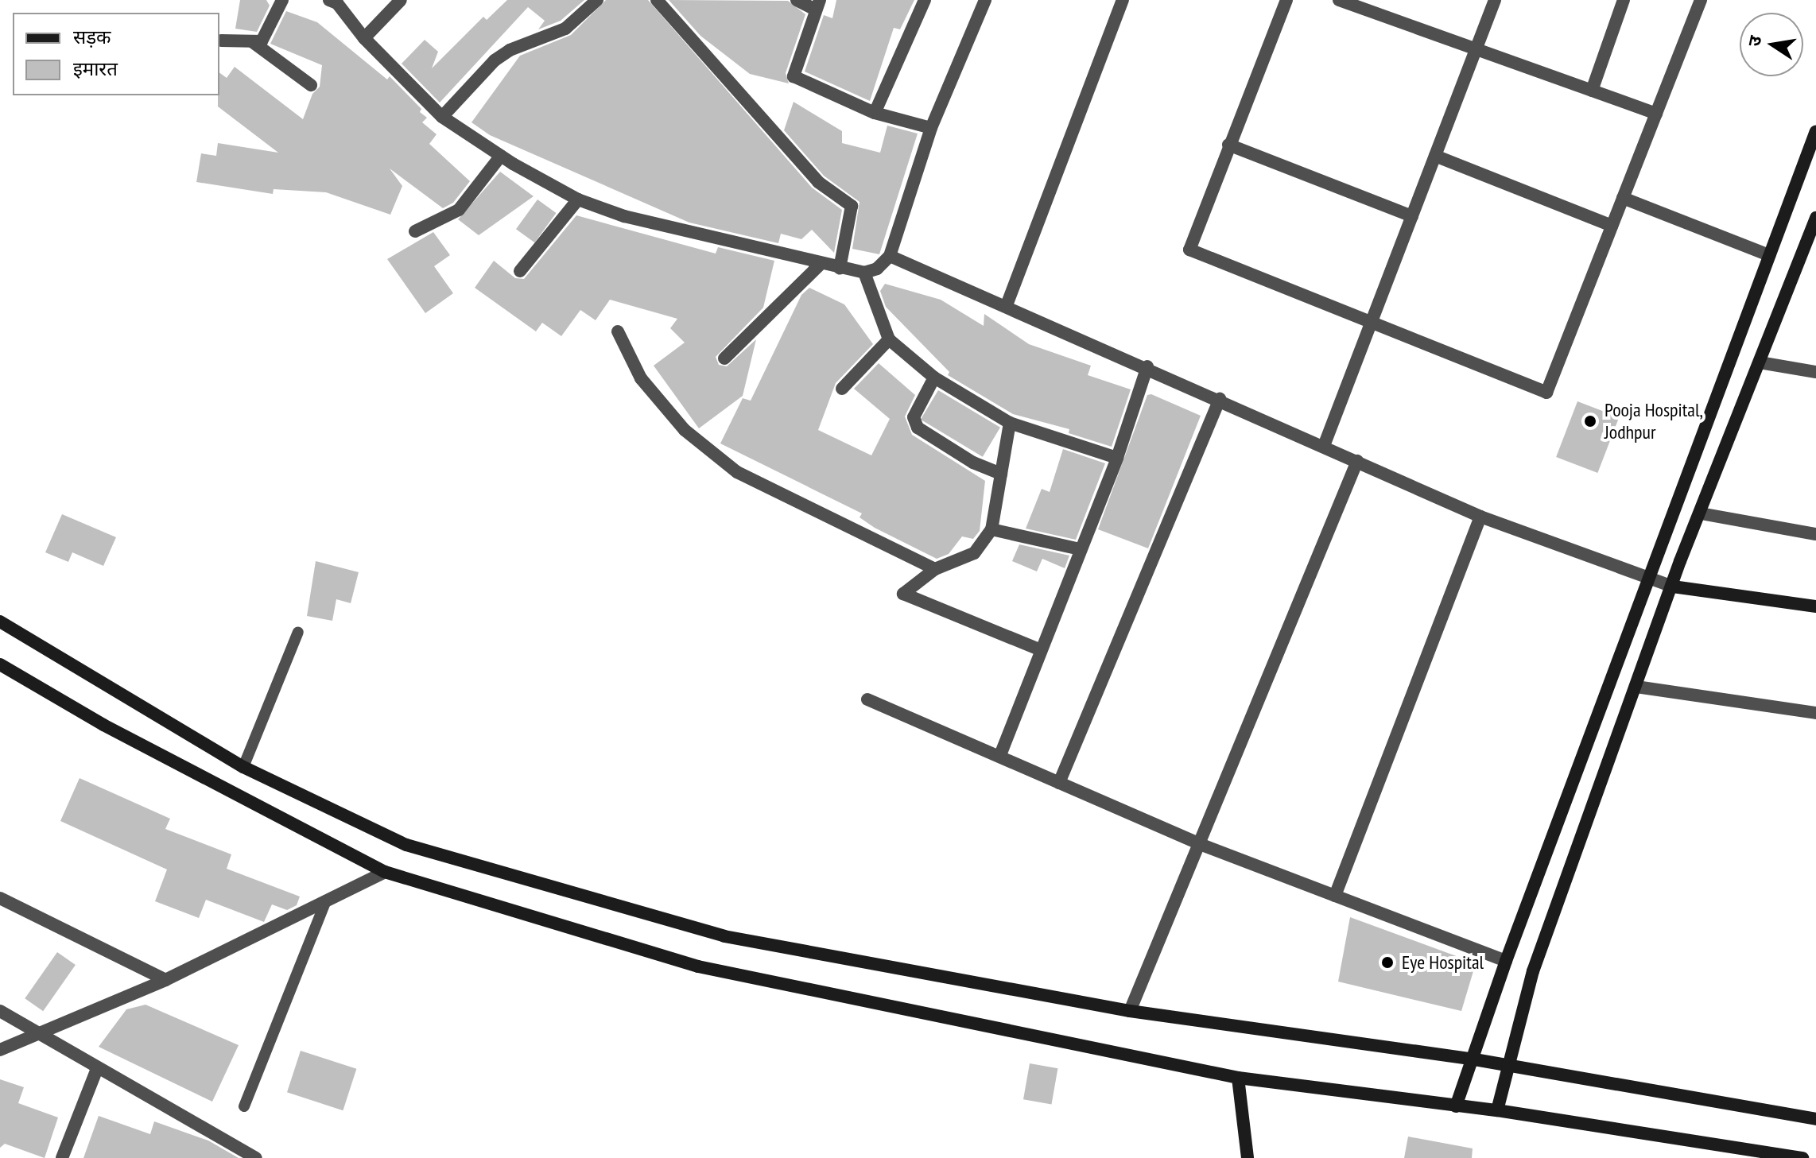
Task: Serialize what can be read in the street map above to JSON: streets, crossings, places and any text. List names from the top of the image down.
{
  "places": ["Pooja Hospital, Jodhpur", "Eye Hospital"],
  "legend": ["सड़क", "इमारत"],
  "north": "left"
}
